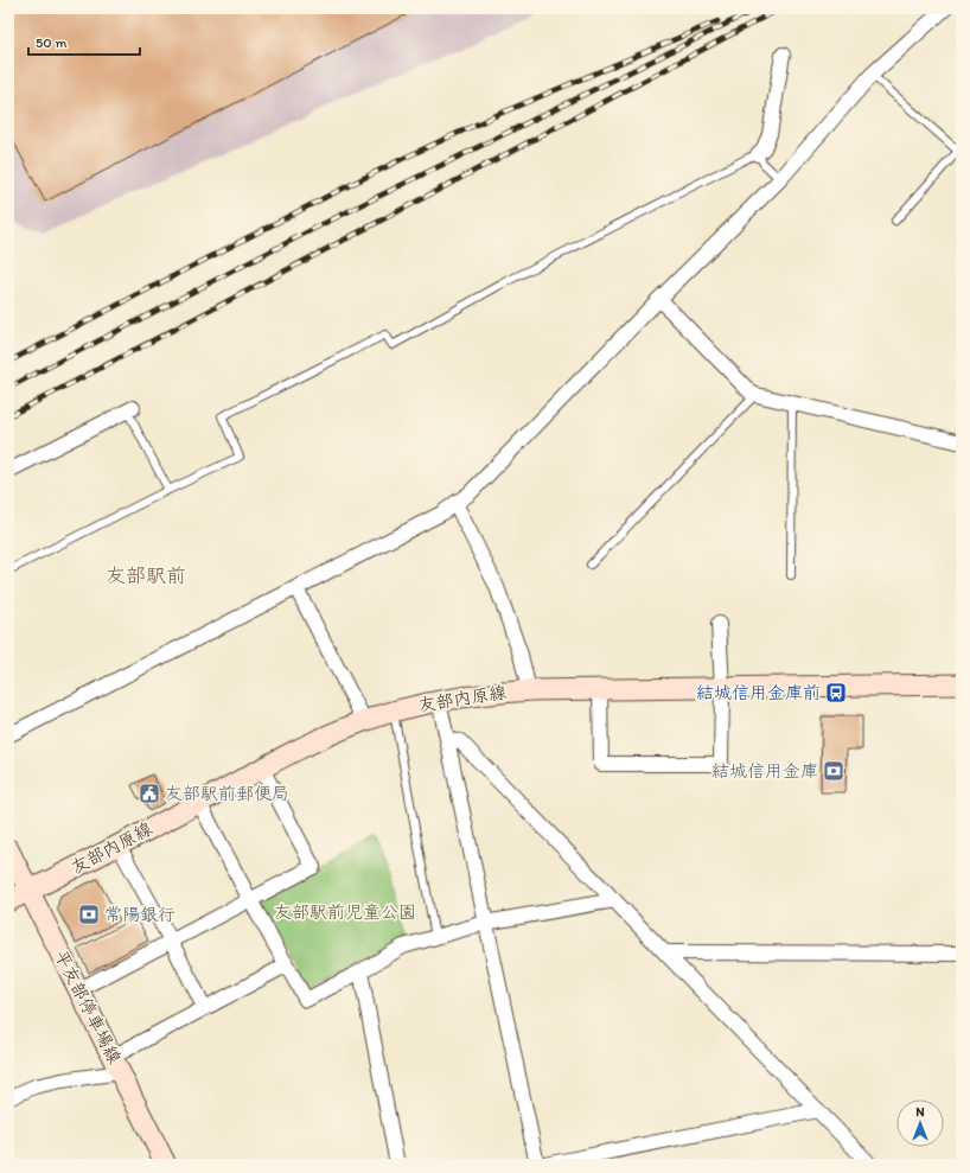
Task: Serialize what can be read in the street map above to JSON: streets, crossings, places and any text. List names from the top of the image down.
{
  "streets": {
    "main road": ["友部内原線", "平友部停車場線"]
  },
  "crossings": [
    ["友部内原線", "平友部停車場線"]
  ],
  "districts": ["友部駅前"],
  "parks": ["友部駅前児童公園"],
  "places": {
    "bus stop": ["結城信用金庫前"],
    "bank": ["結城信用金庫", "常陽銀行"],
    "public building": ["友部駅前郵便局"]
  },
  "scale_bar": "50 m",
  "north": "top"
}
